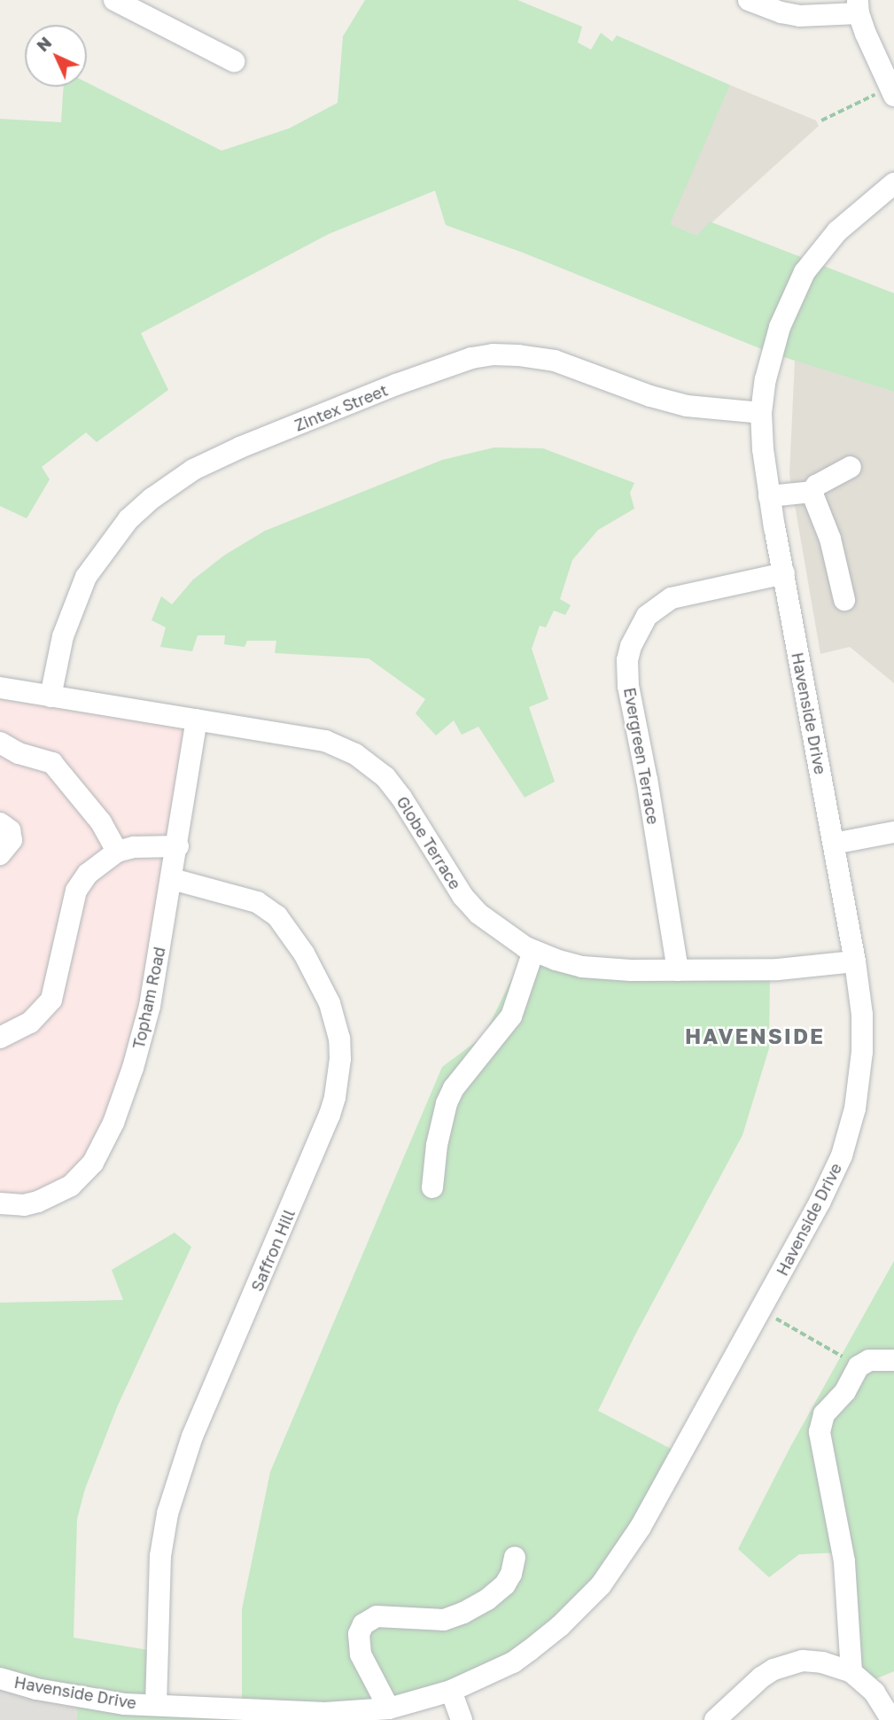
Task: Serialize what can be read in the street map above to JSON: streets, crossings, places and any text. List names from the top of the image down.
{
  "streets": {
    "street": [
      "Zintex Street",
      "Havenside Drive",
      "Evergreen Terrace",
      "Globe Terrace",
      "Topham Road",
      "Saffron Hill"
    ]
  },
  "crossings": [
    ["Zintex Street", "Havenside Drive"],
    ["Zintex Street", "Globe Terrace"],
    ["Havenside Drive", "Evergreen Terrace"],
    ["Havenside Drive", "Globe Terrace"],
    ["Havenside Drive", "Saffron Hill"],
    ["Evergreen Terrace", "Globe Terrace"],
    ["Globe Terrace", "Topham Road"],
    ["Topham Road", "Saffron Hill"]
  ],
  "districts": ["HAVENSIDE"],
  "north": "top left"
}
